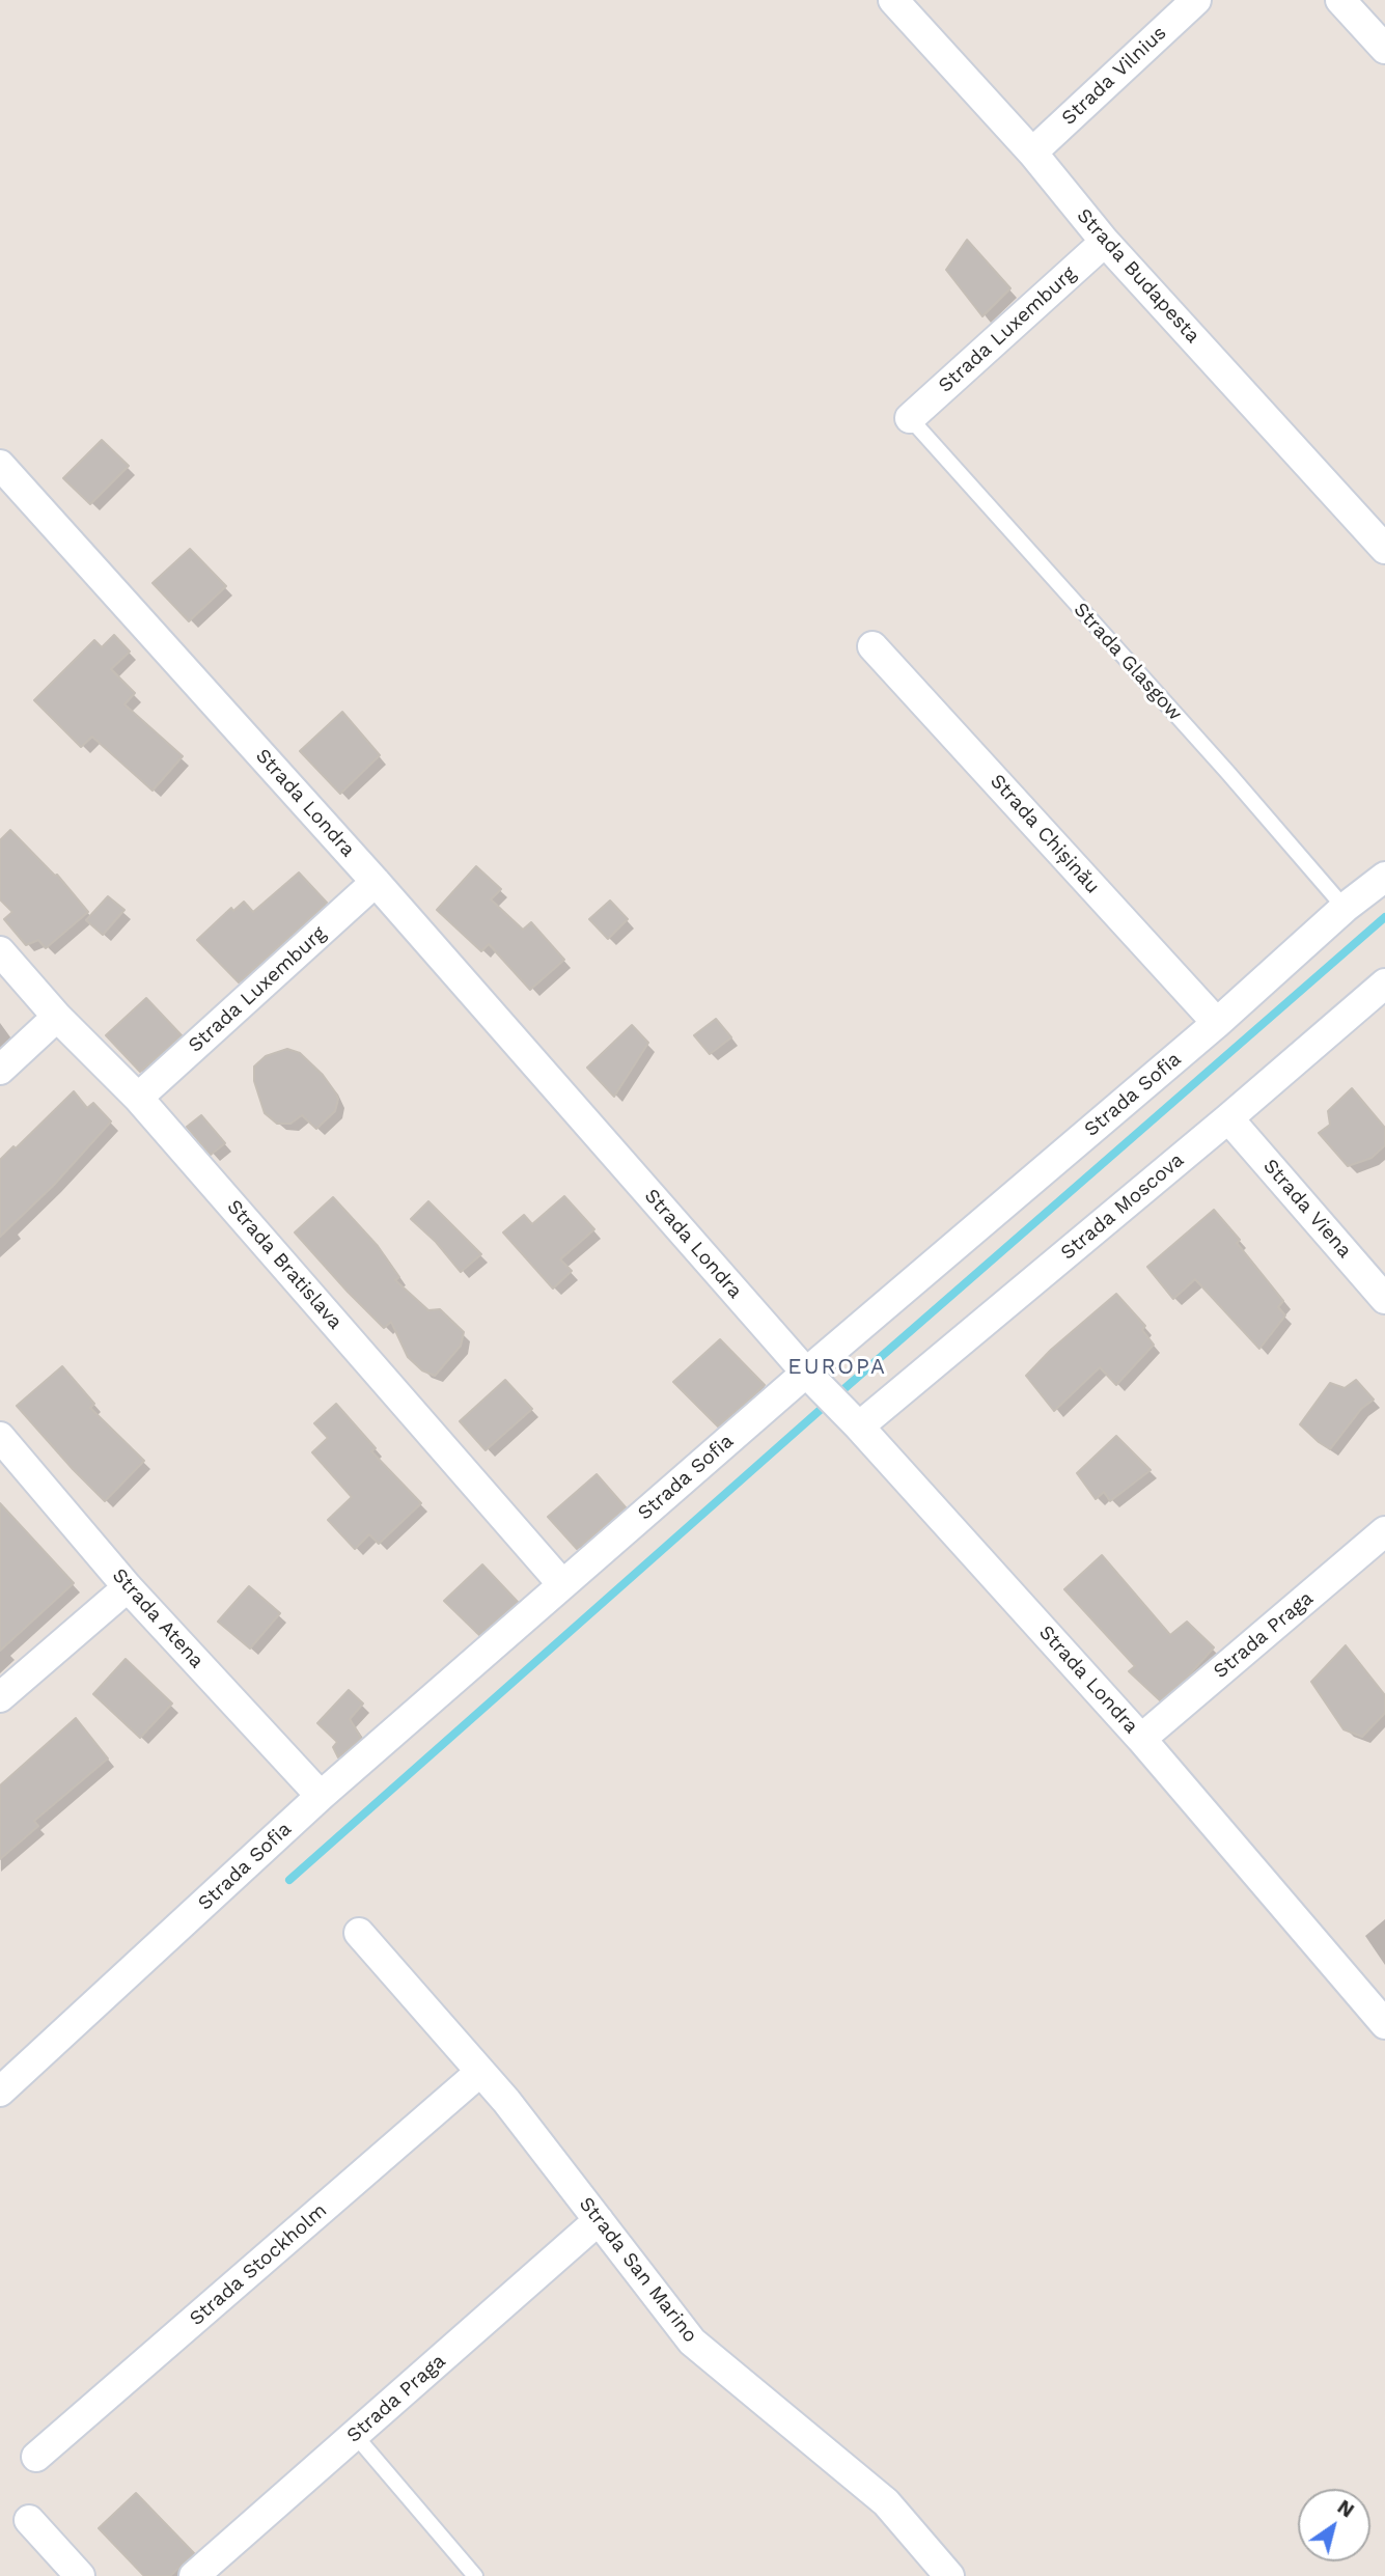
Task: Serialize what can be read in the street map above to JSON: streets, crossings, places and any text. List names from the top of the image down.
{
  "streets": {
    "street": [
      "Strada Vilnius",
      "Strada Budapesta",
      "Strada Luxemburg",
      "Strada Londra",
      "Strada Chișinău",
      "Strada Sofia",
      "Strada Moscova",
      "Strada Viena",
      "Strada Bratislava",
      "Strada Atena",
      "Strada Praga",
      "Strada Stockholm",
      "Strada San Marino"
    ],
    "lane": ["Strada Glasgow"]
  },
  "crossings": [
    ["Strada Vilnius", "Strada Budapesta"],
    ["Strada Budapesta", "Strada Luxemburg"],
    ["Strada Luxemburg", "Strada Glasgow"],
    ["Strada Luxemburg", "Strada Londra"],
    ["Strada Luxemburg", "Strada Bratislava"],
    ["Strada Glasgow", "Strada Sofia"],
    ["Strada Londra", "Strada Sofia"],
    ["Strada Londra", "Strada Moscova"],
    ["Strada Londra", "Strada Praga"],
    ["Strada Chișinău", "Strada Sofia"],
    ["Strada Sofia", "Strada Bratislava"],
    ["Strada Sofia", "Strada Atena"],
    ["Strada Moscova", "Strada Viena"],
    ["Strada Praga", "Strada San Marino"],
    ["Strada Stockholm", "Strada San Marino"]
  ],
  "districts": ["EUROPA"],
  "north": "top right"
}
